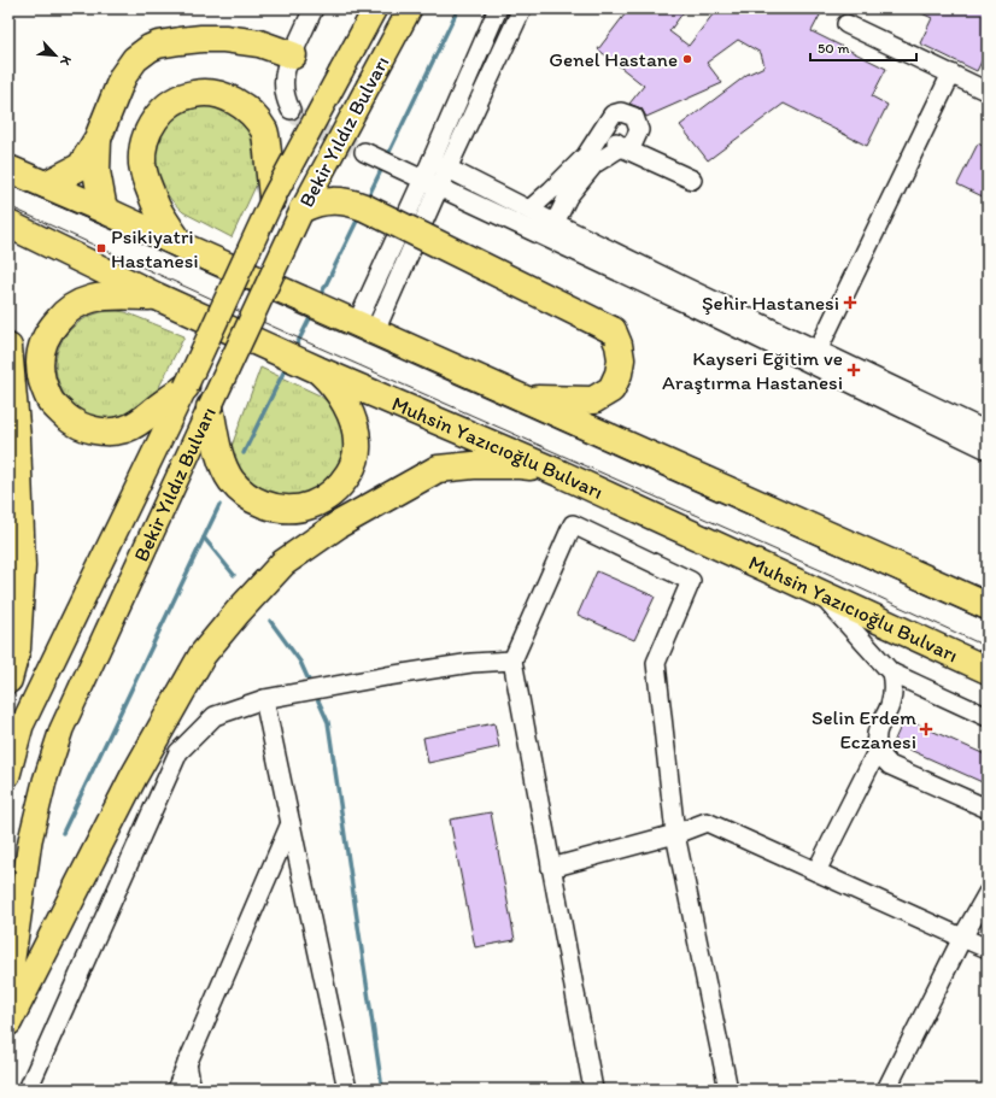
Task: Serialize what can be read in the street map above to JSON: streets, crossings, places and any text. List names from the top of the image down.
{
  "streets": {
    "highway": ["Muhsin Yazıcıoğlu Bulvarı"],
    "main road": ["Bekir Yıldız Bulvarı"]
  },
  "places": {
    "other": ["Genel Hastane"],
    "transit": ["Psikiyatri Hastanesi"],
    "health": ["Şehir Hastanesi", "Kayseri Eğitim ve Araştırma Hastanesi", "Selin Erdem Eczanesi"]
  },
  "scale_bar": "50 m",
  "north": "bottom right"
}
